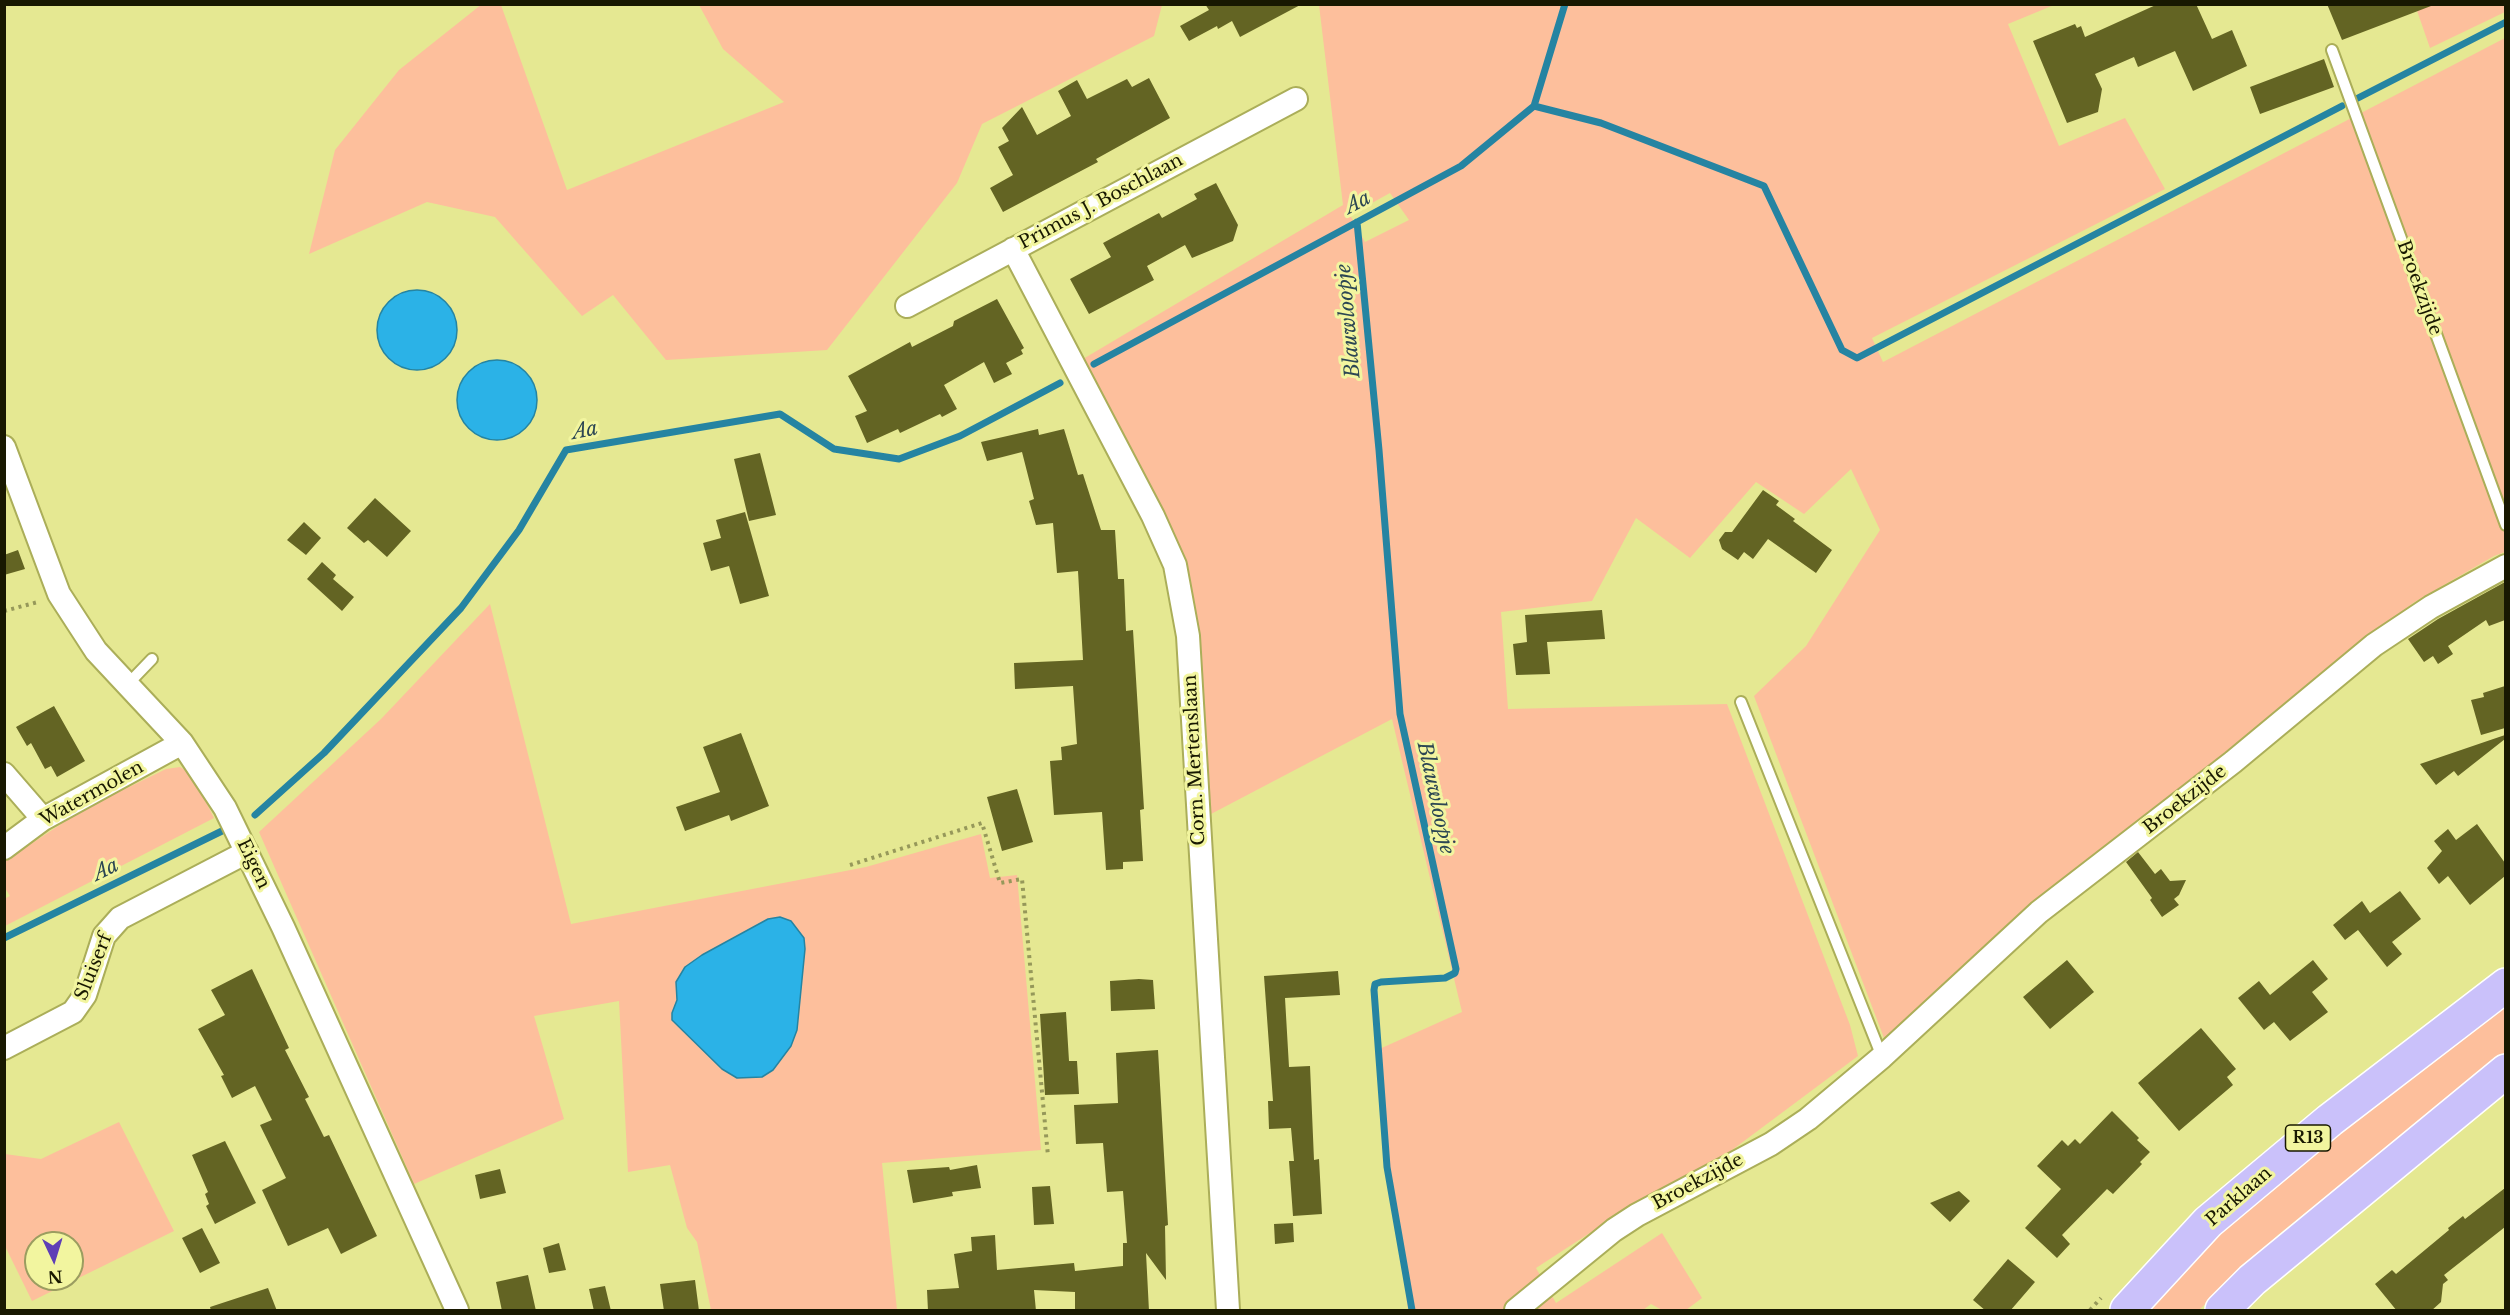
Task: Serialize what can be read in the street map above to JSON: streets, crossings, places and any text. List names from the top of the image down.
{
  "streets": {
    "main road": ["R13", "Parklaan"],
    "street": [
      "Primus J. Boschlaan",
      "Broekzijde",
      "Corn. Mertenslaan",
      "Watermolen",
      "Eigen",
      "Sluiserf"
    ]
  },
  "crossings": [
    ["Primus J. Boschlaan", "Corn. Mertenslaan"],
    ["Watermolen", "Eigen"],
    ["Eigen", "Sluiserf"]
  ],
  "water": ["Aa", "Blauwloopje"],
  "north": "bottom"
}
